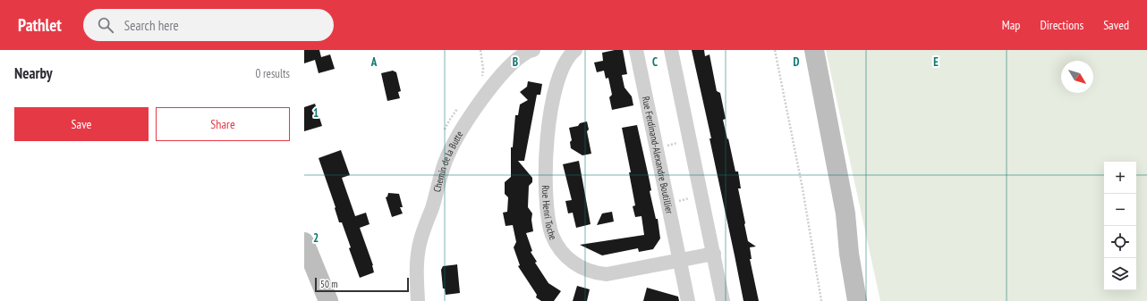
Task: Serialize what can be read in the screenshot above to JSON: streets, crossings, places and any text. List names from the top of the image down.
{
  "streets": {
    "street": ["Rue Ferdinand-Alexandre Boutillier", "Chemin de la Butte", "Rue Henri Toche"]
  },
  "crossings": [
    ["Rue Ferdinand-Alexandre Boutillier", "Rue Henri Toche"]
  ],
  "scale_bar": "50 m",
  "north": "bottom right",
  "page": {
    "header": "Pathlet",
    "search": "Search here",
    "nav": ["Map", "Directions", "Saved"],
    "heading": ["Nearby", "0 results"],
    "buttons": ["Save", "Share"],
    "map_buttons": ["+", "−"],
    "scale": "50 m"
  },
  "grid": {
    "columns": [
      "A",
      "B",
      "C",
      "D",
      "E"
    ],
    "rows": ["1", "2"]
  }
}
